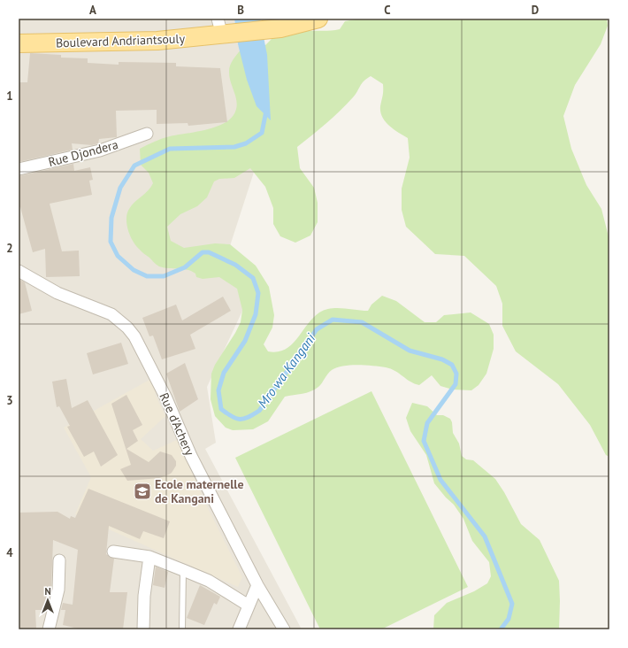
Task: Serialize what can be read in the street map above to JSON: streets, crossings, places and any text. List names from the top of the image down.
{
  "streets": {
    "main road": ["Boulevard Andriantsouly"],
    "street": ["Rue Djondera", "Rue d'Achery"]
  },
  "water": ["Mro wa Kangani"],
  "places": {
    "school or university": ["Ecole maternelle de Kangani"]
  },
  "north": "top",
  "grid": {
    "columns": [
      "A",
      "B",
      "C",
      "D"
    ],
    "rows": [
      "1",
      "2",
      "3",
      "4"
    ]
  }
}
